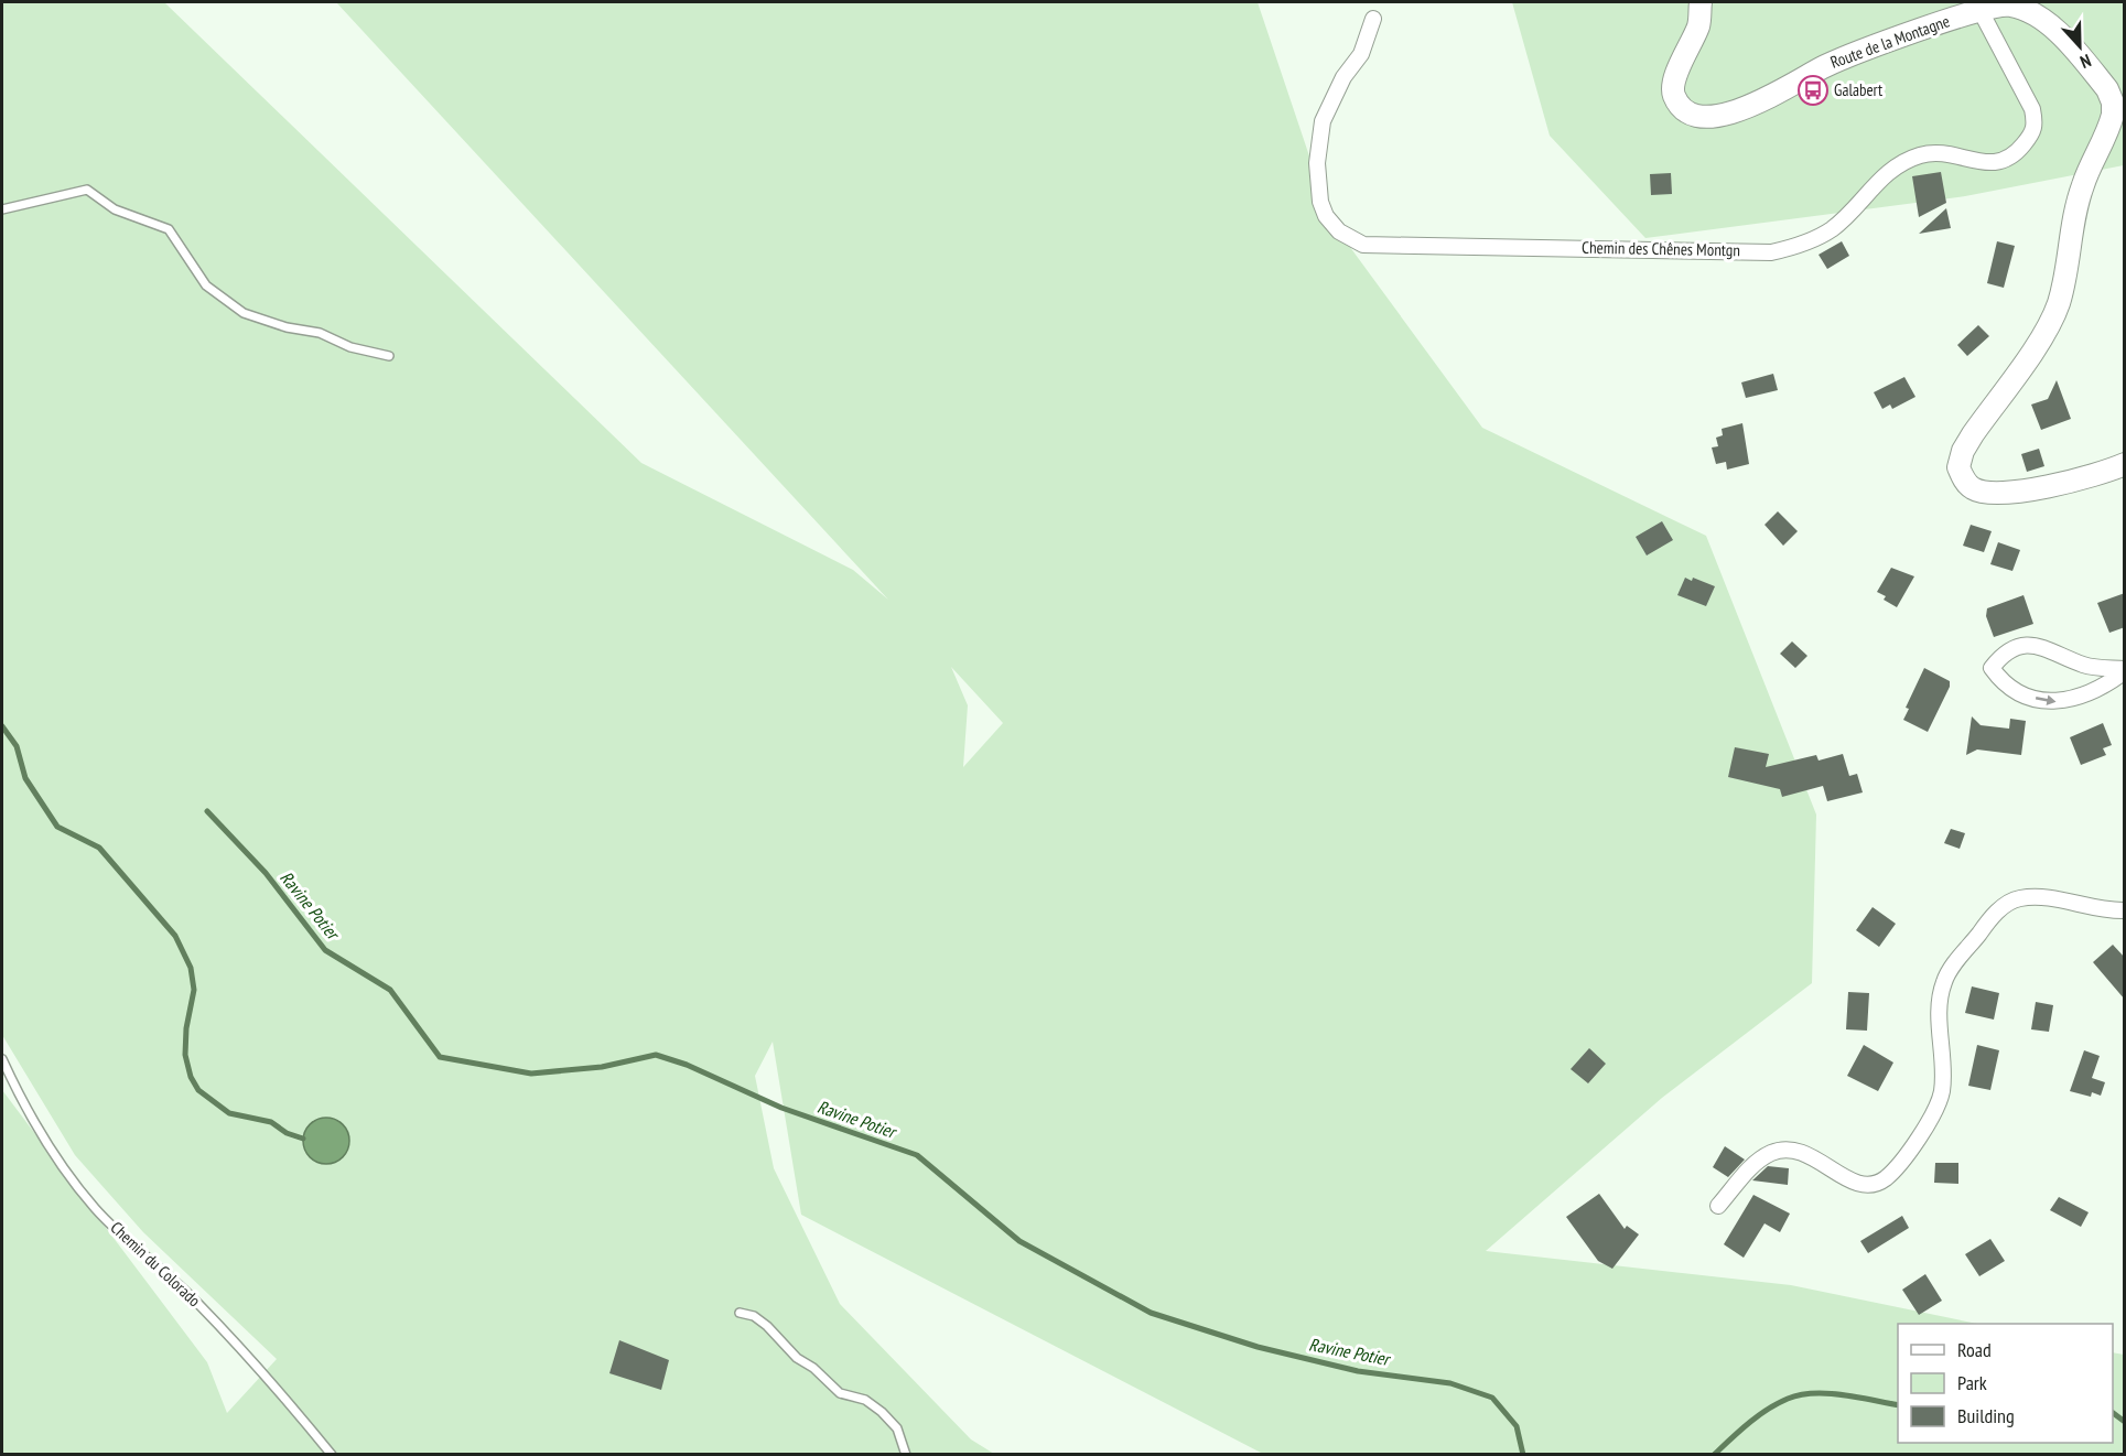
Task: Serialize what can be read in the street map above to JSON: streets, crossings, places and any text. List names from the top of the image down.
{
  "streets": {
    "main road": ["Route de la Montagne"],
    "street": ["Chemin des Chênes Montgn"],
    "lane": ["Chemin du Colorado"]
  },
  "crossings": [
    ["Route de la Montagne", "Chemin des Chênes Montgn"]
  ],
  "water": ["Ravine Potier"],
  "places": {
    "bus stop": ["Galabert"]
  },
  "legend": ["Road", "Park", "Building"],
  "north": "bottom"
}
